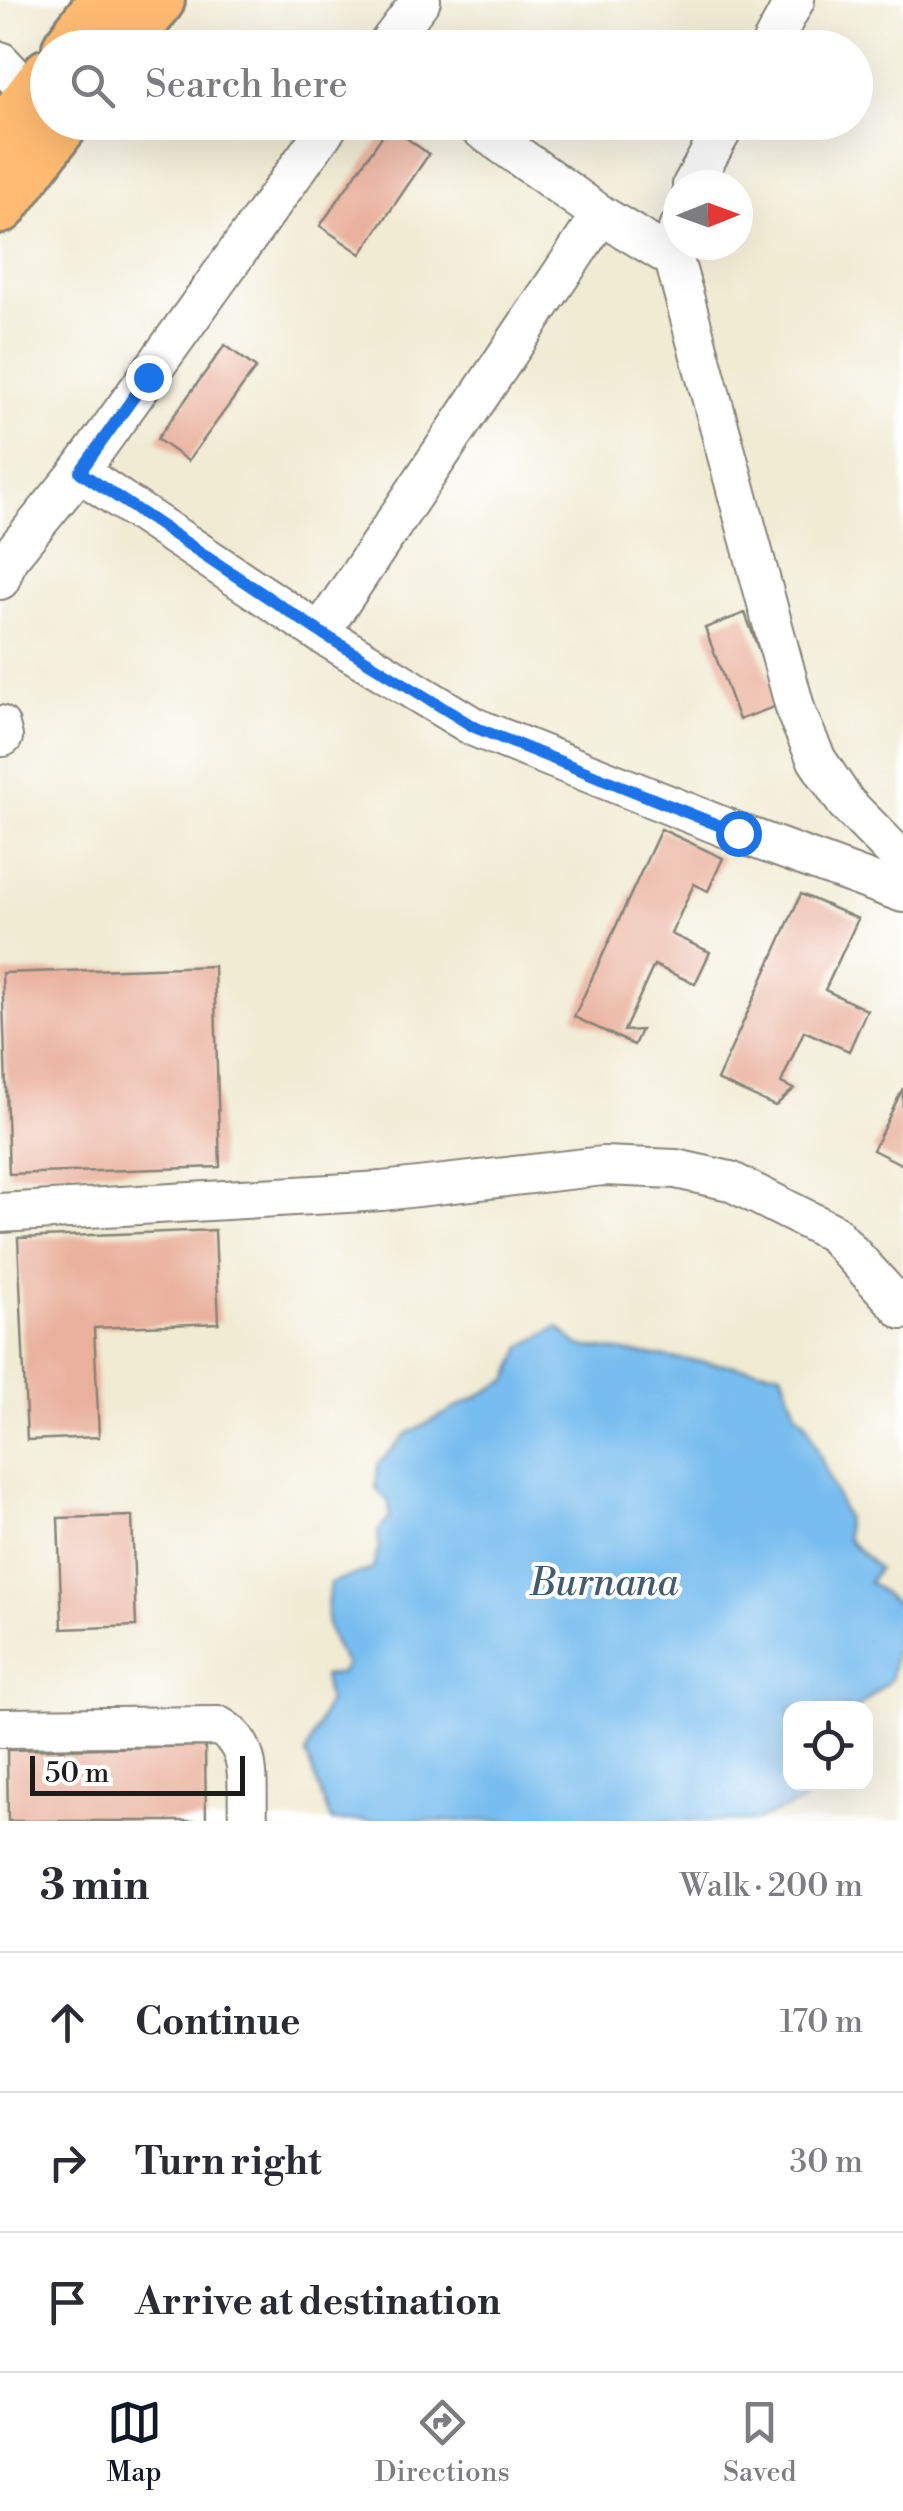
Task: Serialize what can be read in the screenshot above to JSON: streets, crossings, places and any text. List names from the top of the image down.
{
  "water": ["Burnana"],
  "scale_bar": "50 m",
  "north": "right",
  "page": {
    "search": "Search here",
    "scale": "50 m",
    "heading": ["3 min", "Walk · 200 m"],
    "list": [
      ["Continue", "170 m"],
      ["Turn right", "30 m"],
      "Arrive at destination"
    ],
    "nav": ["Map", "Directions", "Saved"]
  }
}
